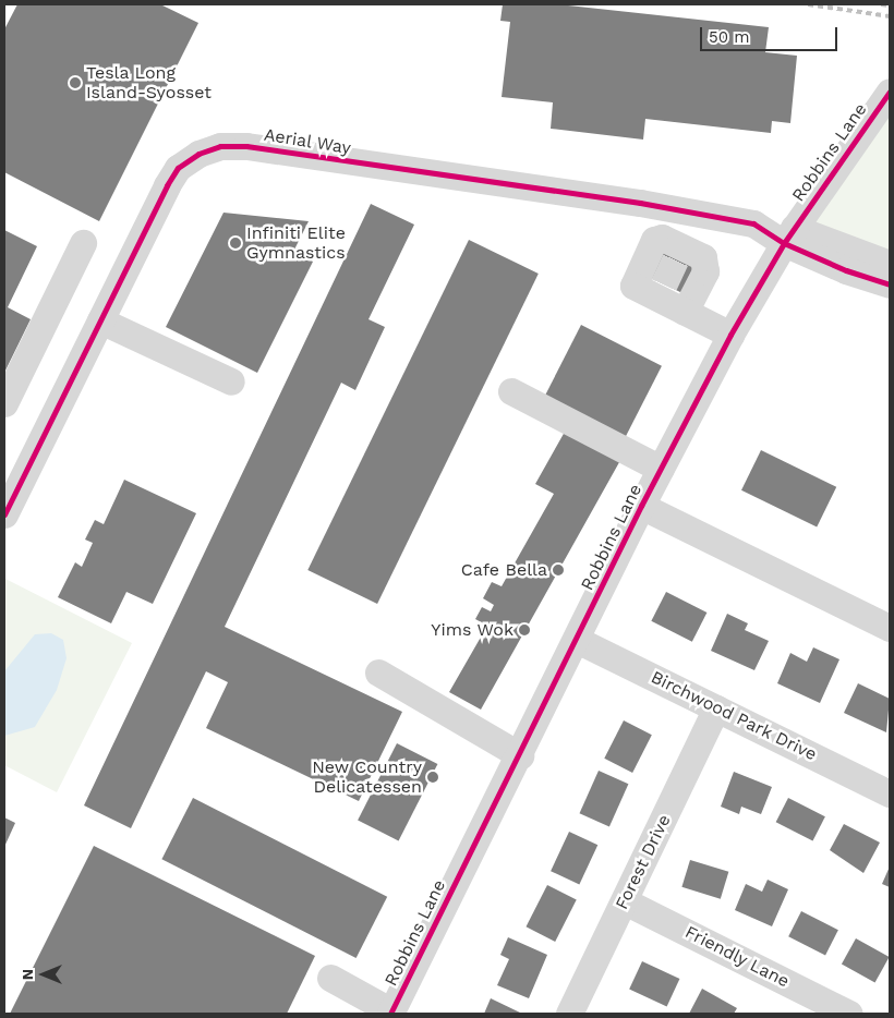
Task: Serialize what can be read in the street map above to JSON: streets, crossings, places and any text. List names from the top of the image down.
{
  "streets": {
    "street": [
      "Aerial Way",
      "Robbins Lane",
      "Birchwood Park Drive",
      "Forest Drive",
      "Friendly Lane"
    ]
  },
  "crossings": [
    ["Aerial Way", "Robbins Lane"],
    ["Robbins Lane", "Birchwood Park Drive"],
    ["Birchwood Park Drive", "Forest Drive"],
    ["Forest Drive", "Friendly Lane"]
  ],
  "places": [
    "Tesla Long Island-Syosset",
    "Infiniti Elite Gymnastics",
    "Cafe Bella",
    "Yims Wok",
    "New Country Delicatessen"
  ],
  "scale_bar": "50 m",
  "north": "left"
}
